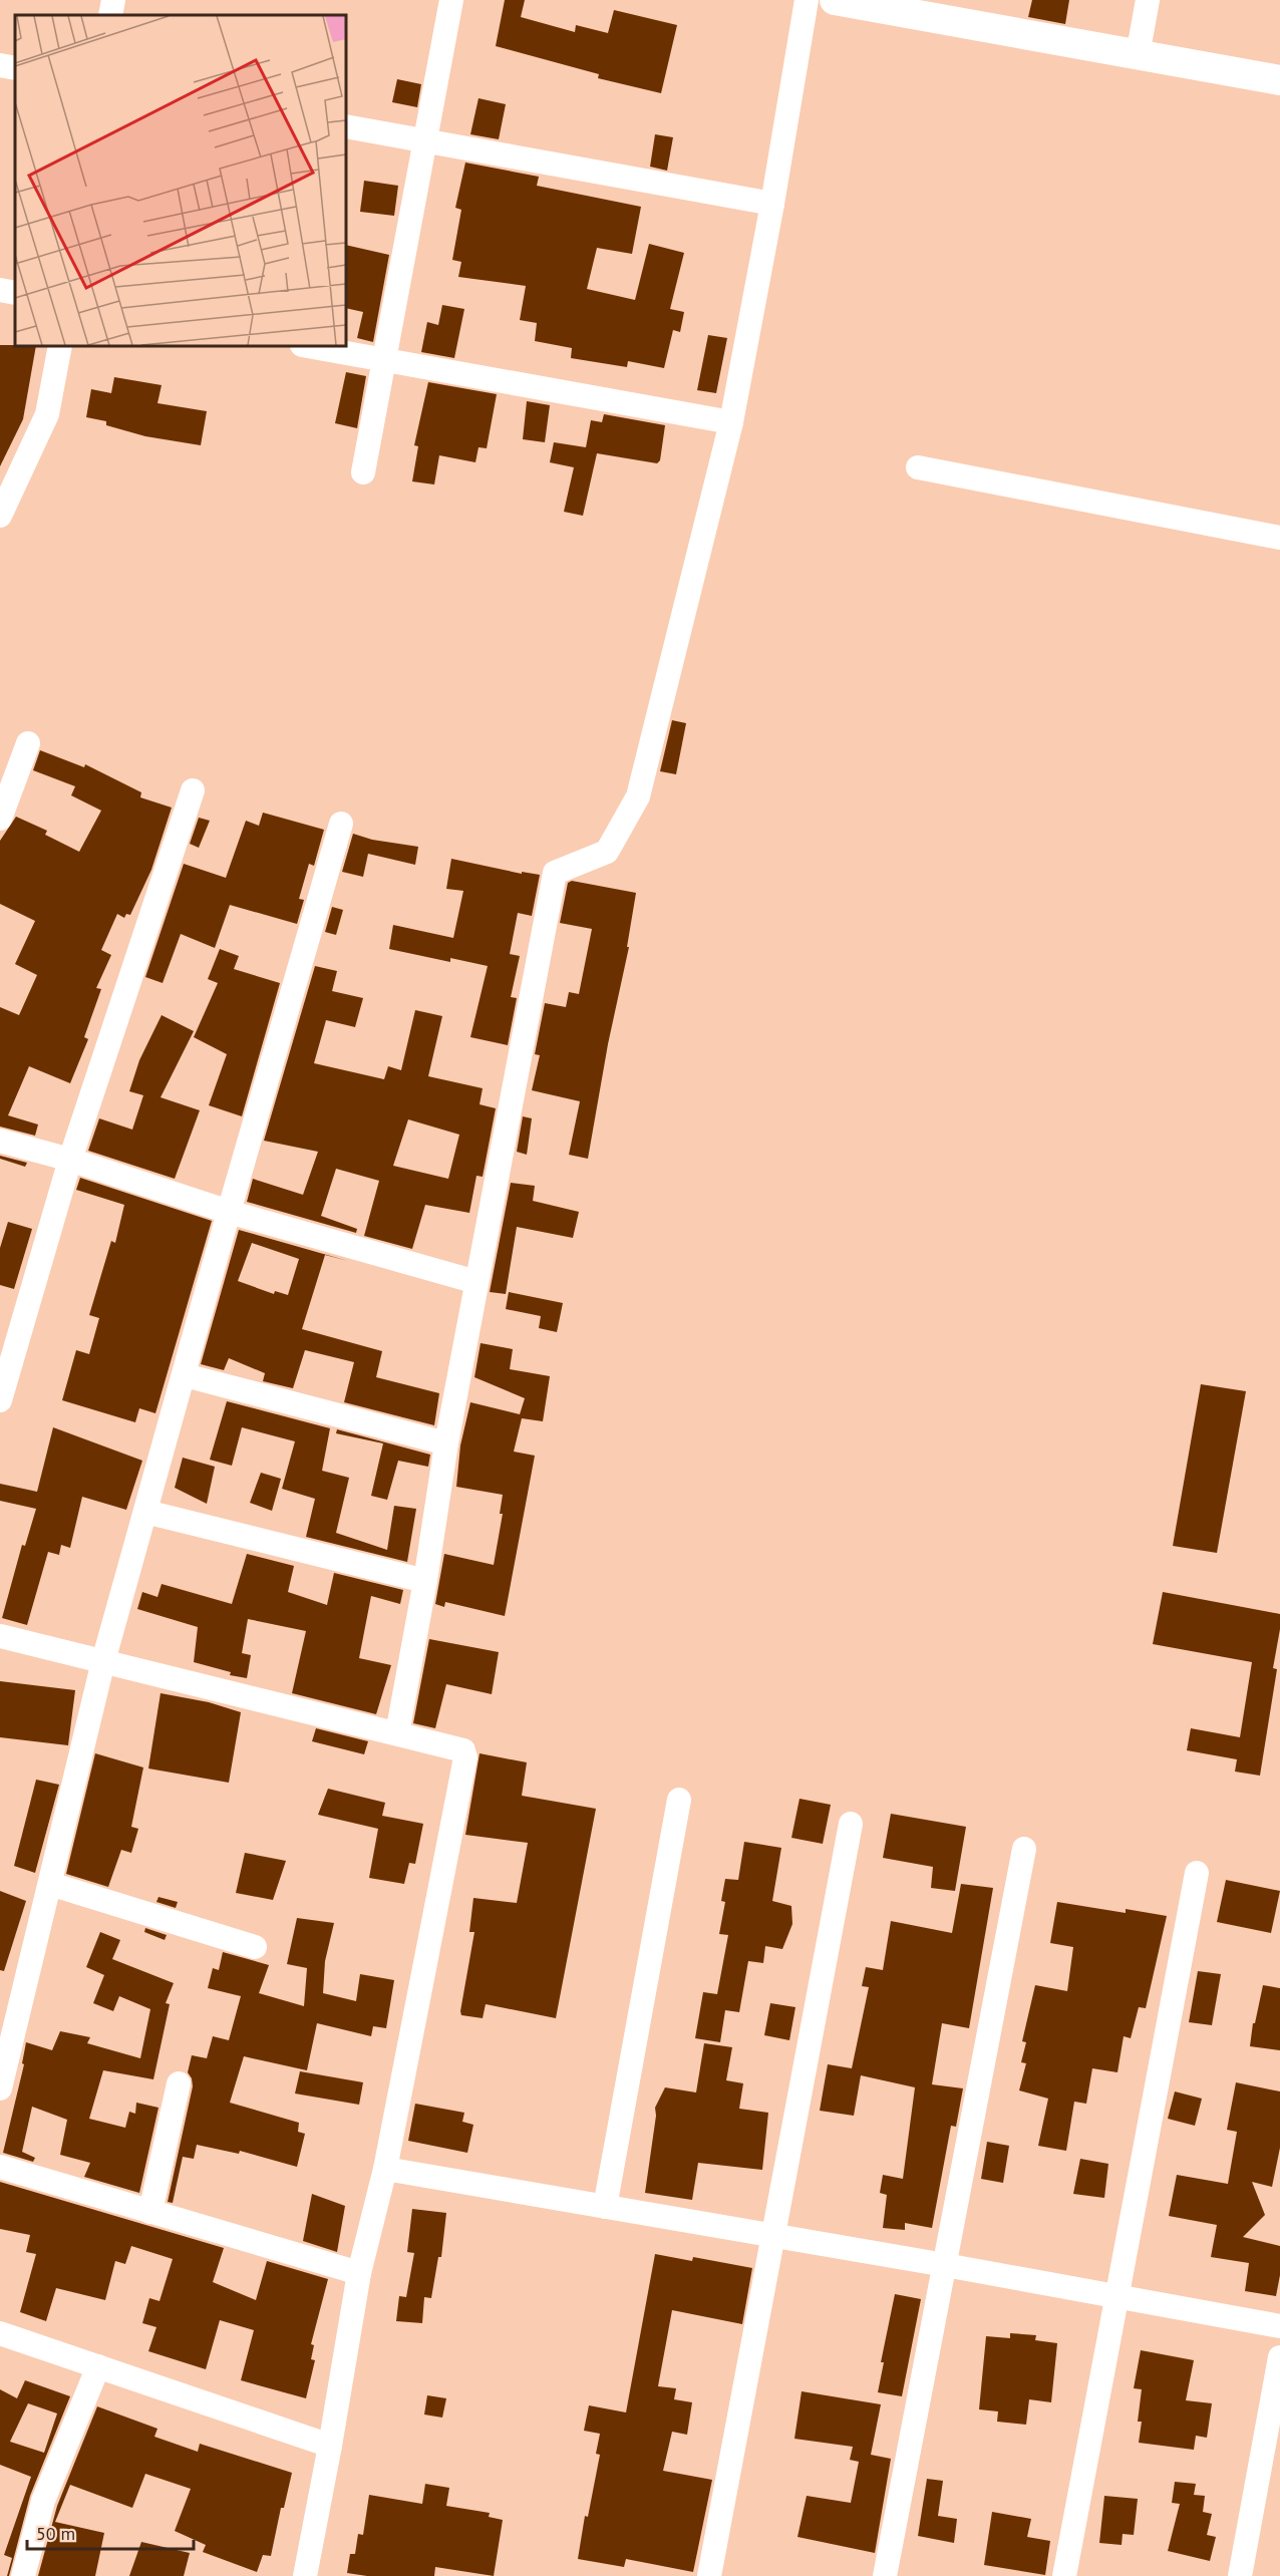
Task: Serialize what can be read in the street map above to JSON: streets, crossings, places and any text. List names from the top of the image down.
{
  "scale_bar": "50 m"
}
